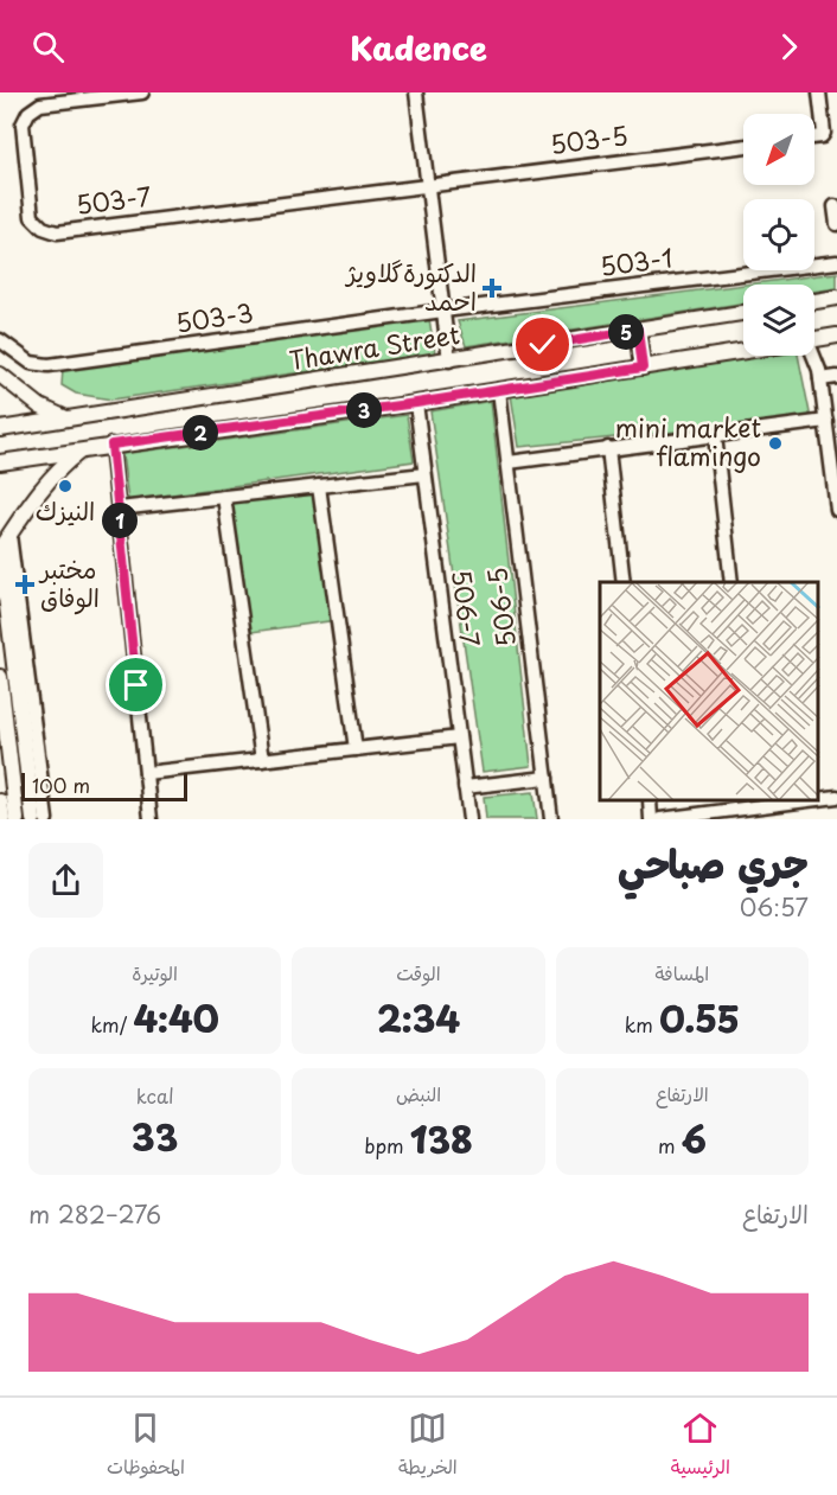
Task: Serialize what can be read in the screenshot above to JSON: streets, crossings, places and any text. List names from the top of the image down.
{
  "streets": {
    "main road": ["Thawra Street"],
    "street": [
      "503-5",
      "503-7",
      "503-1",
      "503-3",
      "506-5",
      "506-7"
    ]
  },
  "crossings": [
    ["503-5", "503-7"],
    ["503-1", "503-3"]
  ],
  "places": {
    "health": ["الدكتورةگلاويژ احمد", "مختبر الوفاق"],
    "other": ["mini market flamingo", "النيزك"]
  },
  "scale_bar": "100 m",
  "north": "bottom left",
  "page": {
    "header": "Kadence",
    "pins": [
      "5",
      "3",
      "2",
      "1"
    ],
    "scale": "100 m",
    "heading": ["جري صباحي", "06:57"],
    "stats": [
      ["المسافة", "0.55 km"],
      ["الوقت", "2:34"],
      ["الوتيرة", "4:40 /km"],
      ["الارتفاع", "6 m"],
      ["النبض", "138 bpm"],
      ["kcal", "33"]
    ],
    "chart": ["الارتفاع", "276–282 m"],
    "tabs": ["الرئيسية", "الخريطة", "المحفوظات"]
  }
}
